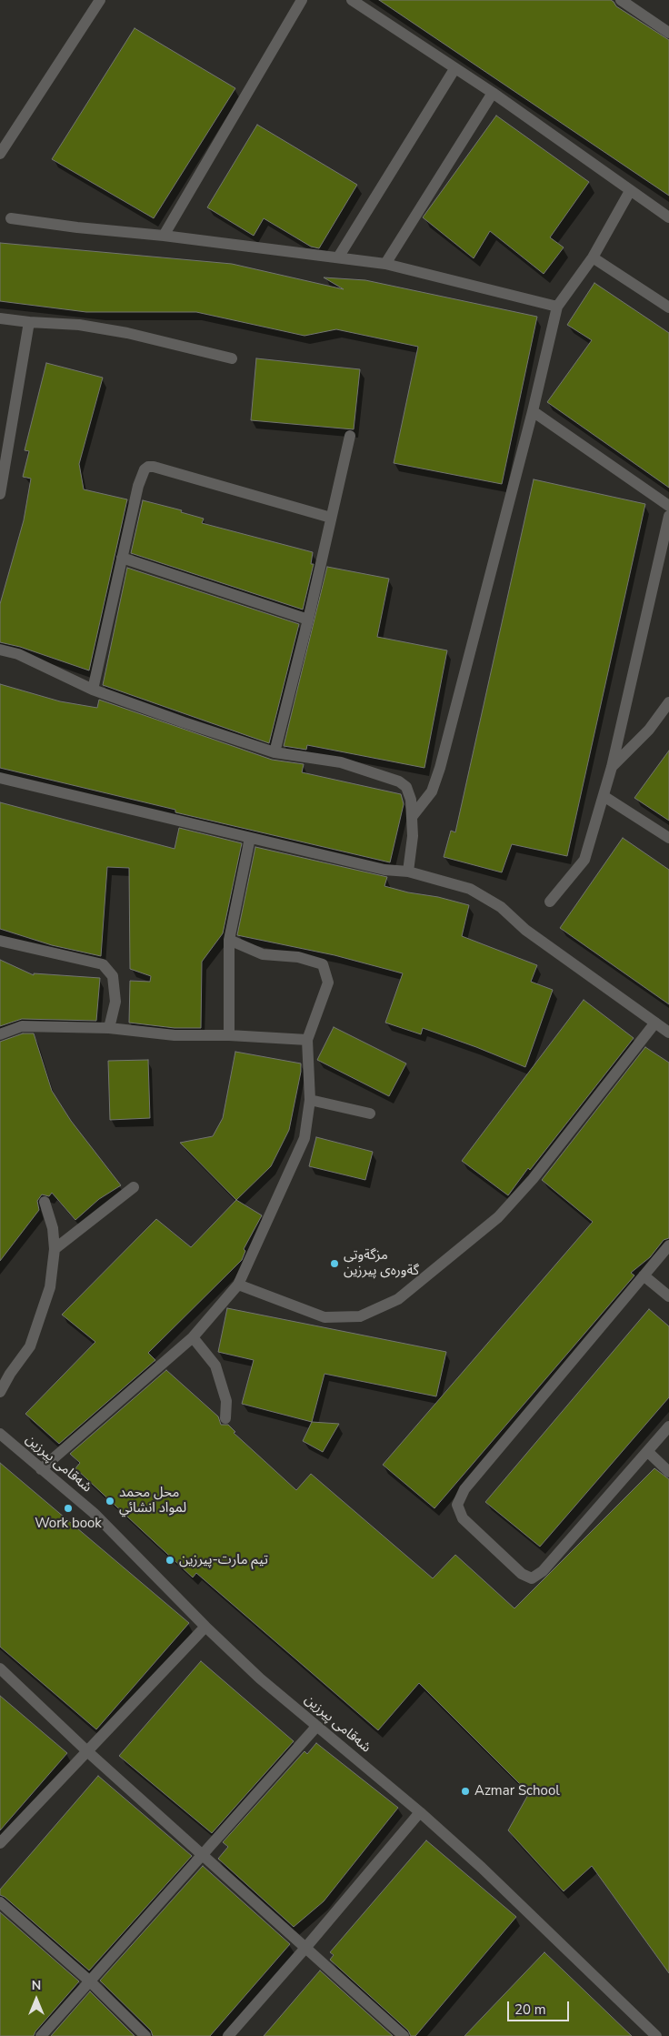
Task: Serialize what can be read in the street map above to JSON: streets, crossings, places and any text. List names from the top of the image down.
{
  "streets": {
    "street": ["شەقامی پیرزین"]
  },
  "places": [
    "مزگةوتی گةورەی پیرزین",
    "محل محمد لمواد انشائي",
    "Work book",
    "تیم مارت-پیرزین",
    "Azmar School"
  ],
  "scale_bar": "20 m",
  "north": "top"
}
